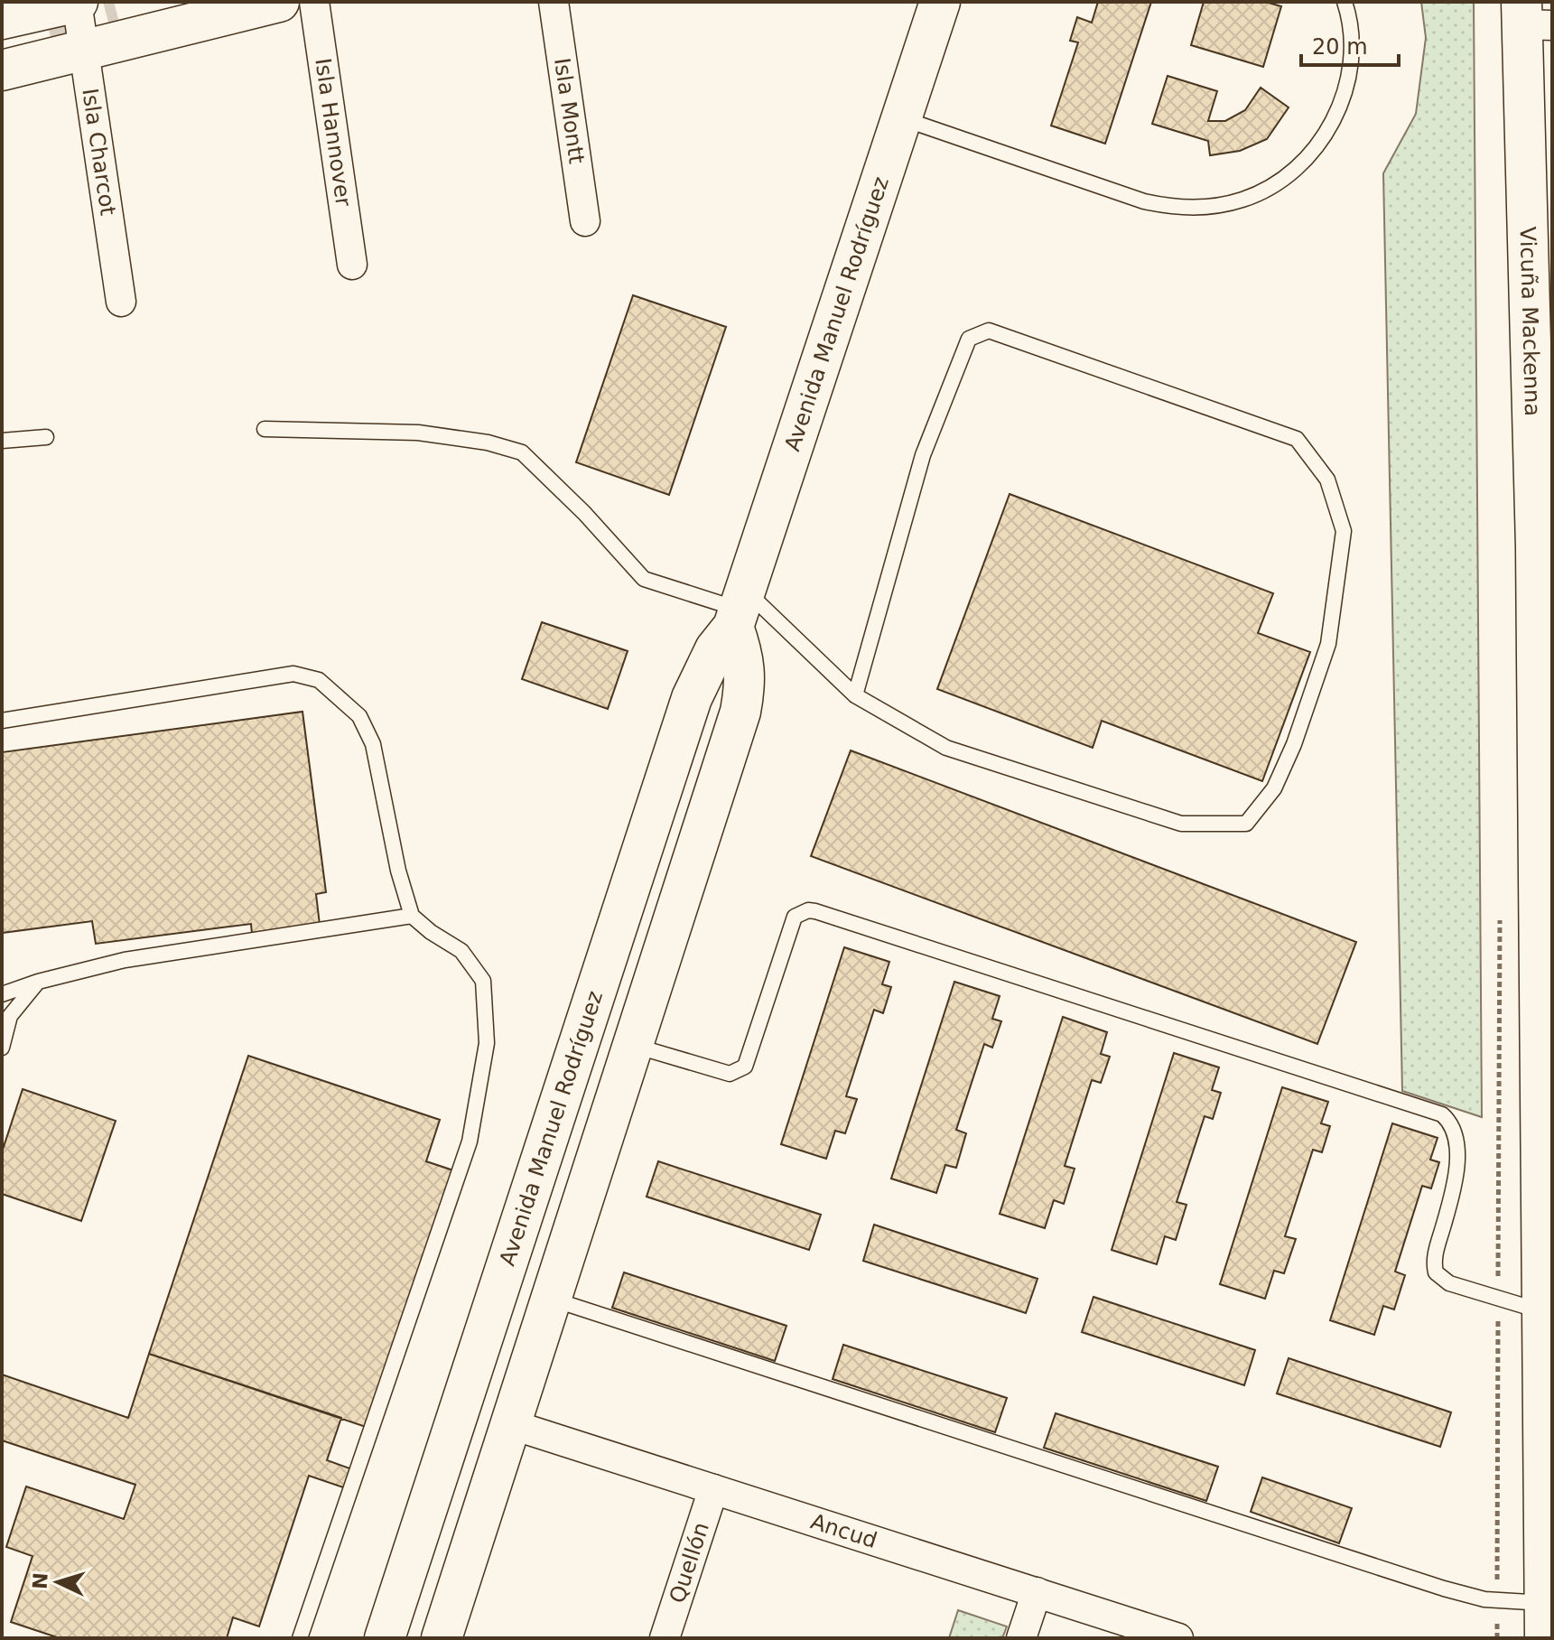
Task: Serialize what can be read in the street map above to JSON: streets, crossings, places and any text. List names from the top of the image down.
{
  "streets": {
    "main road": ["Avenida Manuel Rodríguez", "Vicuña Mackenna"],
    "street": [
      "Isla Montt",
      "Isla Hannover",
      "Isla Charcot",
      "Ancud",
      "Quellón"
    ]
  },
  "crossings": [
    ["Ancud", "Quellón"]
  ],
  "scale_bar": "20 m",
  "north": "left"
}
